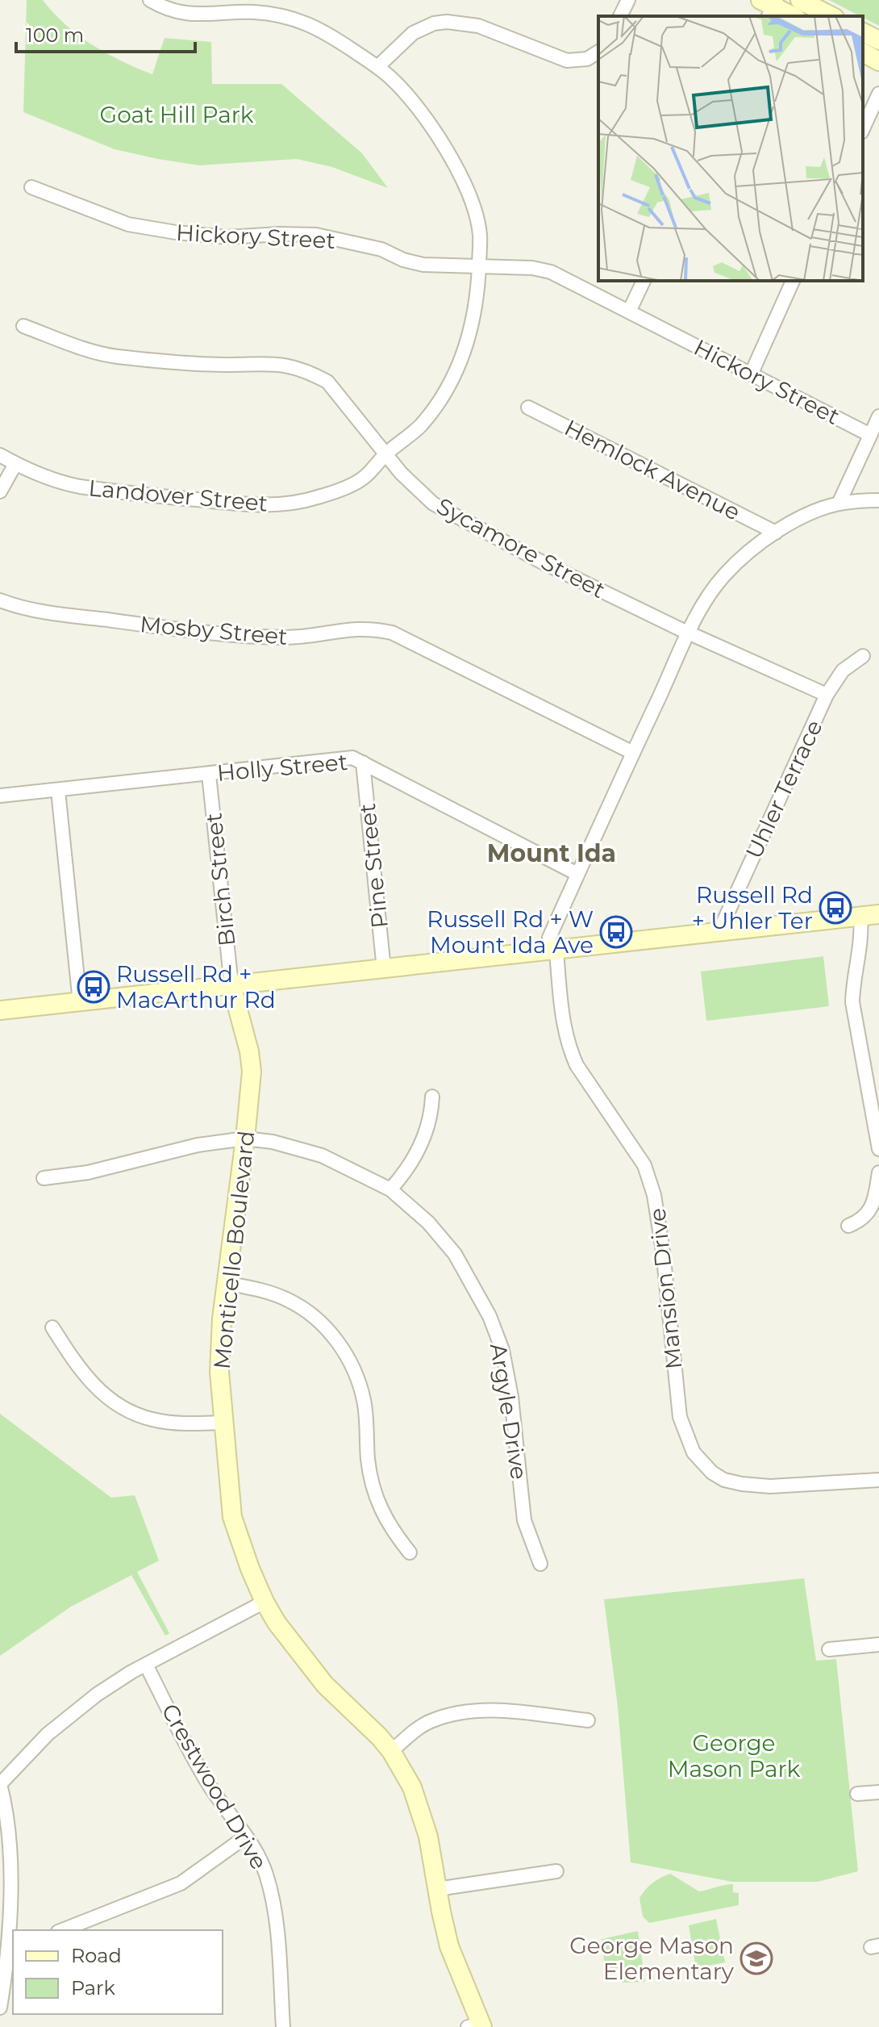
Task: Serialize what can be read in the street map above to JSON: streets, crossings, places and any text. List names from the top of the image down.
{
  "streets": {
    "street": [
      "Hickory Street",
      "Hemlock Avenue",
      "Landover Street",
      "Sycamore Street",
      "Mosby Street",
      "Holly Street",
      "Uhler Terrace",
      "Pine Street",
      "Birch Street",
      "Monticello Boulevard",
      "Mansion Drive",
      "Argyle Drive",
      "Crestwood Drive"
    ]
  },
  "crossings": [
    ["Hickory Street", "Landover Street"],
    ["Hemlock Avenue", "Mansion Drive"],
    ["Landover Street", "Sycamore Street"],
    ["Sycamore Street", "Uhler Terrace"],
    ["Sycamore Street", "Mansion Drive"],
    ["Mosby Street", "Mansion Drive"],
    ["Holly Street", "Pine Street"],
    ["Holly Street", "Birch Street"],
    ["Holly Street", "Mansion Drive"],
    ["Birch Street", "Monticello Boulevard"],
    ["Monticello Boulevard", "Argyle Drive"]
  ],
  "districts": ["Mount Ida"],
  "parks": ["Goat Hill Park", "George Mason Park"],
  "places": {
    "bus stop": ["Russell Rd + Uhler Ter", "Russell Rd + W Mount Ida Ave", "Russell Rd + MacArthur Rd"],
    "school or university": ["George Mason Elementary"]
  },
  "legend": ["Road", "Park"],
  "scale_bar": "100 m"
}
